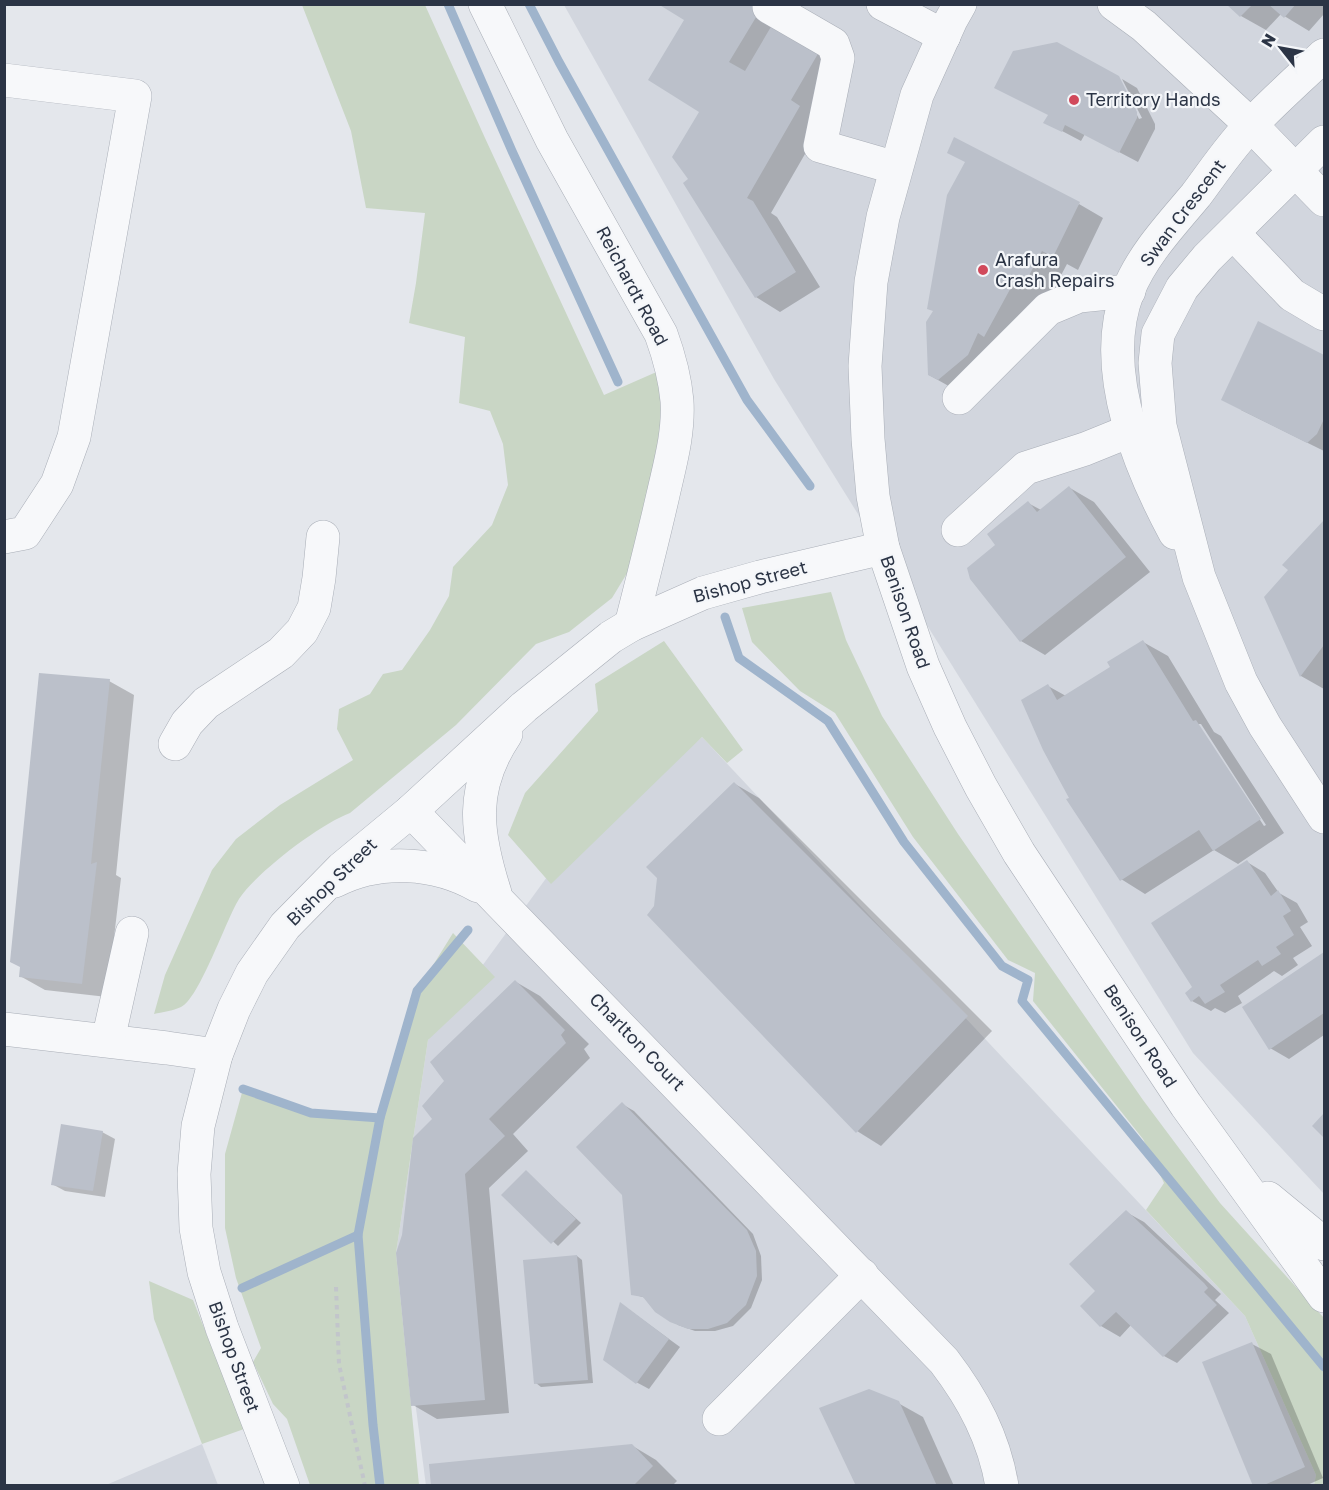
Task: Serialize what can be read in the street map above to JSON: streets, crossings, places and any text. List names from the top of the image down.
{
  "streets": {
    "street": [
      "Swan Crescent",
      "Reichardt Road",
      "Bishop Street",
      "Benison Road",
      "Charlton Court"
    ]
  },
  "crossings": [
    ["Reichardt Road", "Bishop Street"],
    ["Bishop Street", "Benison Road"],
    ["Bishop Street", "Charlton Court"]
  ],
  "places": ["Territory Hands", "Arafura Crash Repairs"],
  "north": "top left"
}
